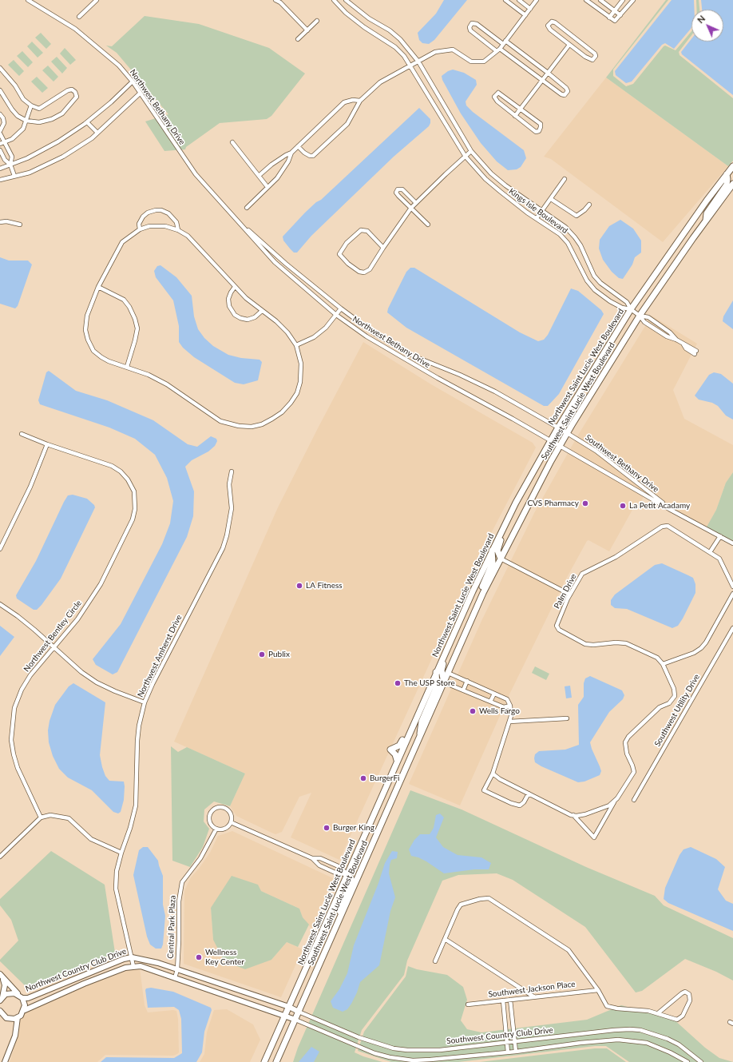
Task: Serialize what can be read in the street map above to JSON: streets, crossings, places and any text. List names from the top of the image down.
{
  "streets": {
    "main road": ["Northwest Saint Lucie West Boulevard", "Southwest Saint Lucie West Boulevard"],
    "street": [
      "Northwest Bethany Drive",
      "Kings Isle Boulevard",
      "Southwest Bethany Drive",
      "Palm Drive",
      "Northwest Bentley Circle",
      "Northwest Amherst Drive",
      "Southwest Utility Drive",
      "Central Park Plaza",
      "Northwest Country Club Drive",
      "Southwest Jackson Place",
      "Southwest Country Club Drive"
    ]
  },
  "crossings": [
    ["Northwest Bethany Drive", "Northwest Saint Lucie West Boulevard"],
    ["Northwest Bethany Drive", "Southwest Bethany Drive"],
    ["Kings Isle Boulevard", "Northwest Saint Lucie West Boulevard"],
    ["Northwest Saint Lucie West Boulevard", "Southwest Bethany Drive"],
    ["Northwest Saint Lucie West Boulevard", "Northwest Country Club Drive"],
    ["Southwest Saint Lucie West Boulevard", "Southwest Bethany Drive"],
    ["Southwest Saint Lucie West Boulevard", "Northwest Country Club Drive"],
    ["Southwest Saint Lucie West Boulevard", "Southwest Country Club Drive"],
    ["Northwest Amherst Drive", "Northwest Country Club Drive"],
    ["Central Park Plaza", "Northwest Country Club Drive"],
    ["Northwest Country Club Drive", "Southwest Country Club Drive"]
  ],
  "places": [
    "CVS Pharmacy",
    "La Petit Acadamy",
    "LA Fitness",
    "Publix",
    "The USP Store",
    "Wells Fargo",
    "BurgerFi",
    "Burger King",
    "Wellness Key Center"
  ],
  "north": "top left"
}
